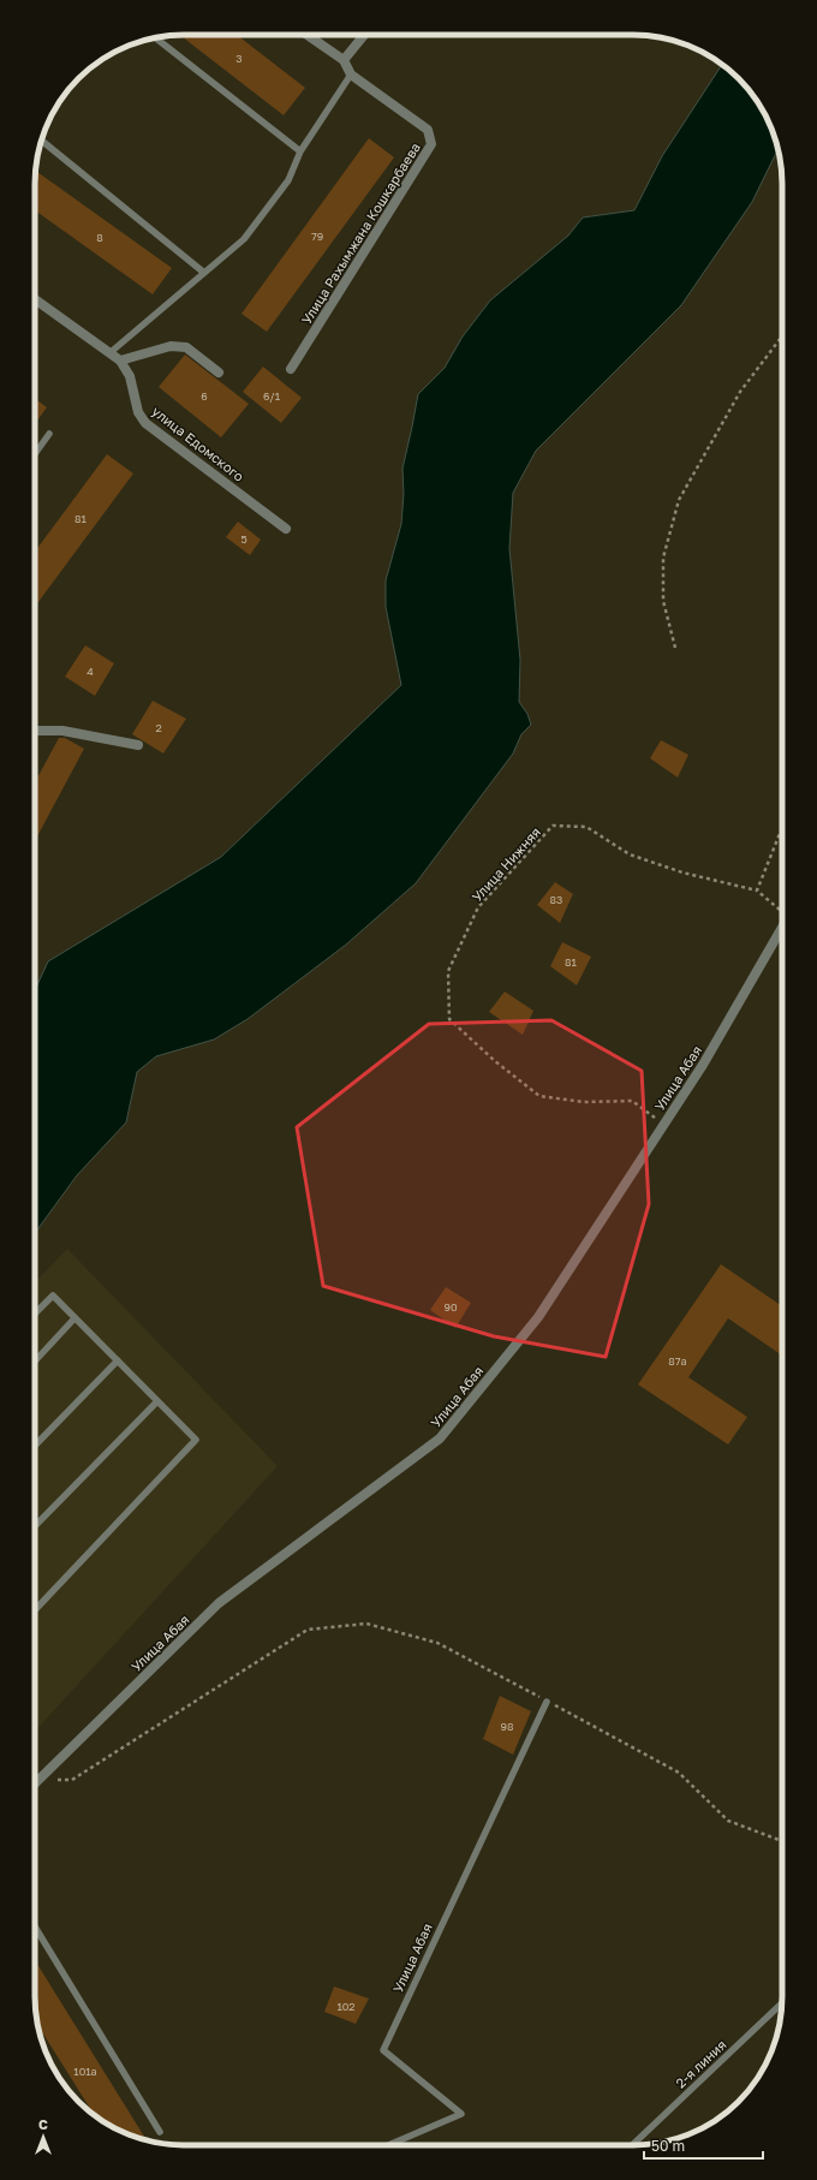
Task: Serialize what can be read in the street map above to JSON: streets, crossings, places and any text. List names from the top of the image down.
{
  "streets": {
    "street": ["Улица Рахымжана Кошкарбаева", "улица Едомского", "Улица Абая"],
    "lane": ["2-я линия"],
    "path": ["Улица Нижняя"]
  },
  "crossings": [
    ["Улица Нижняя", "Улица Абая"]
  ],
  "house_numbers": [
    "3",
    "79",
    "8",
    "6",
    "6/1",
    "81",
    "5",
    "4",
    "2",
    "83",
    "81",
    "90",
    "87а",
    "98",
    "102",
    "101а"
  ],
  "scale_bar": "50 m",
  "north": "top"
}
